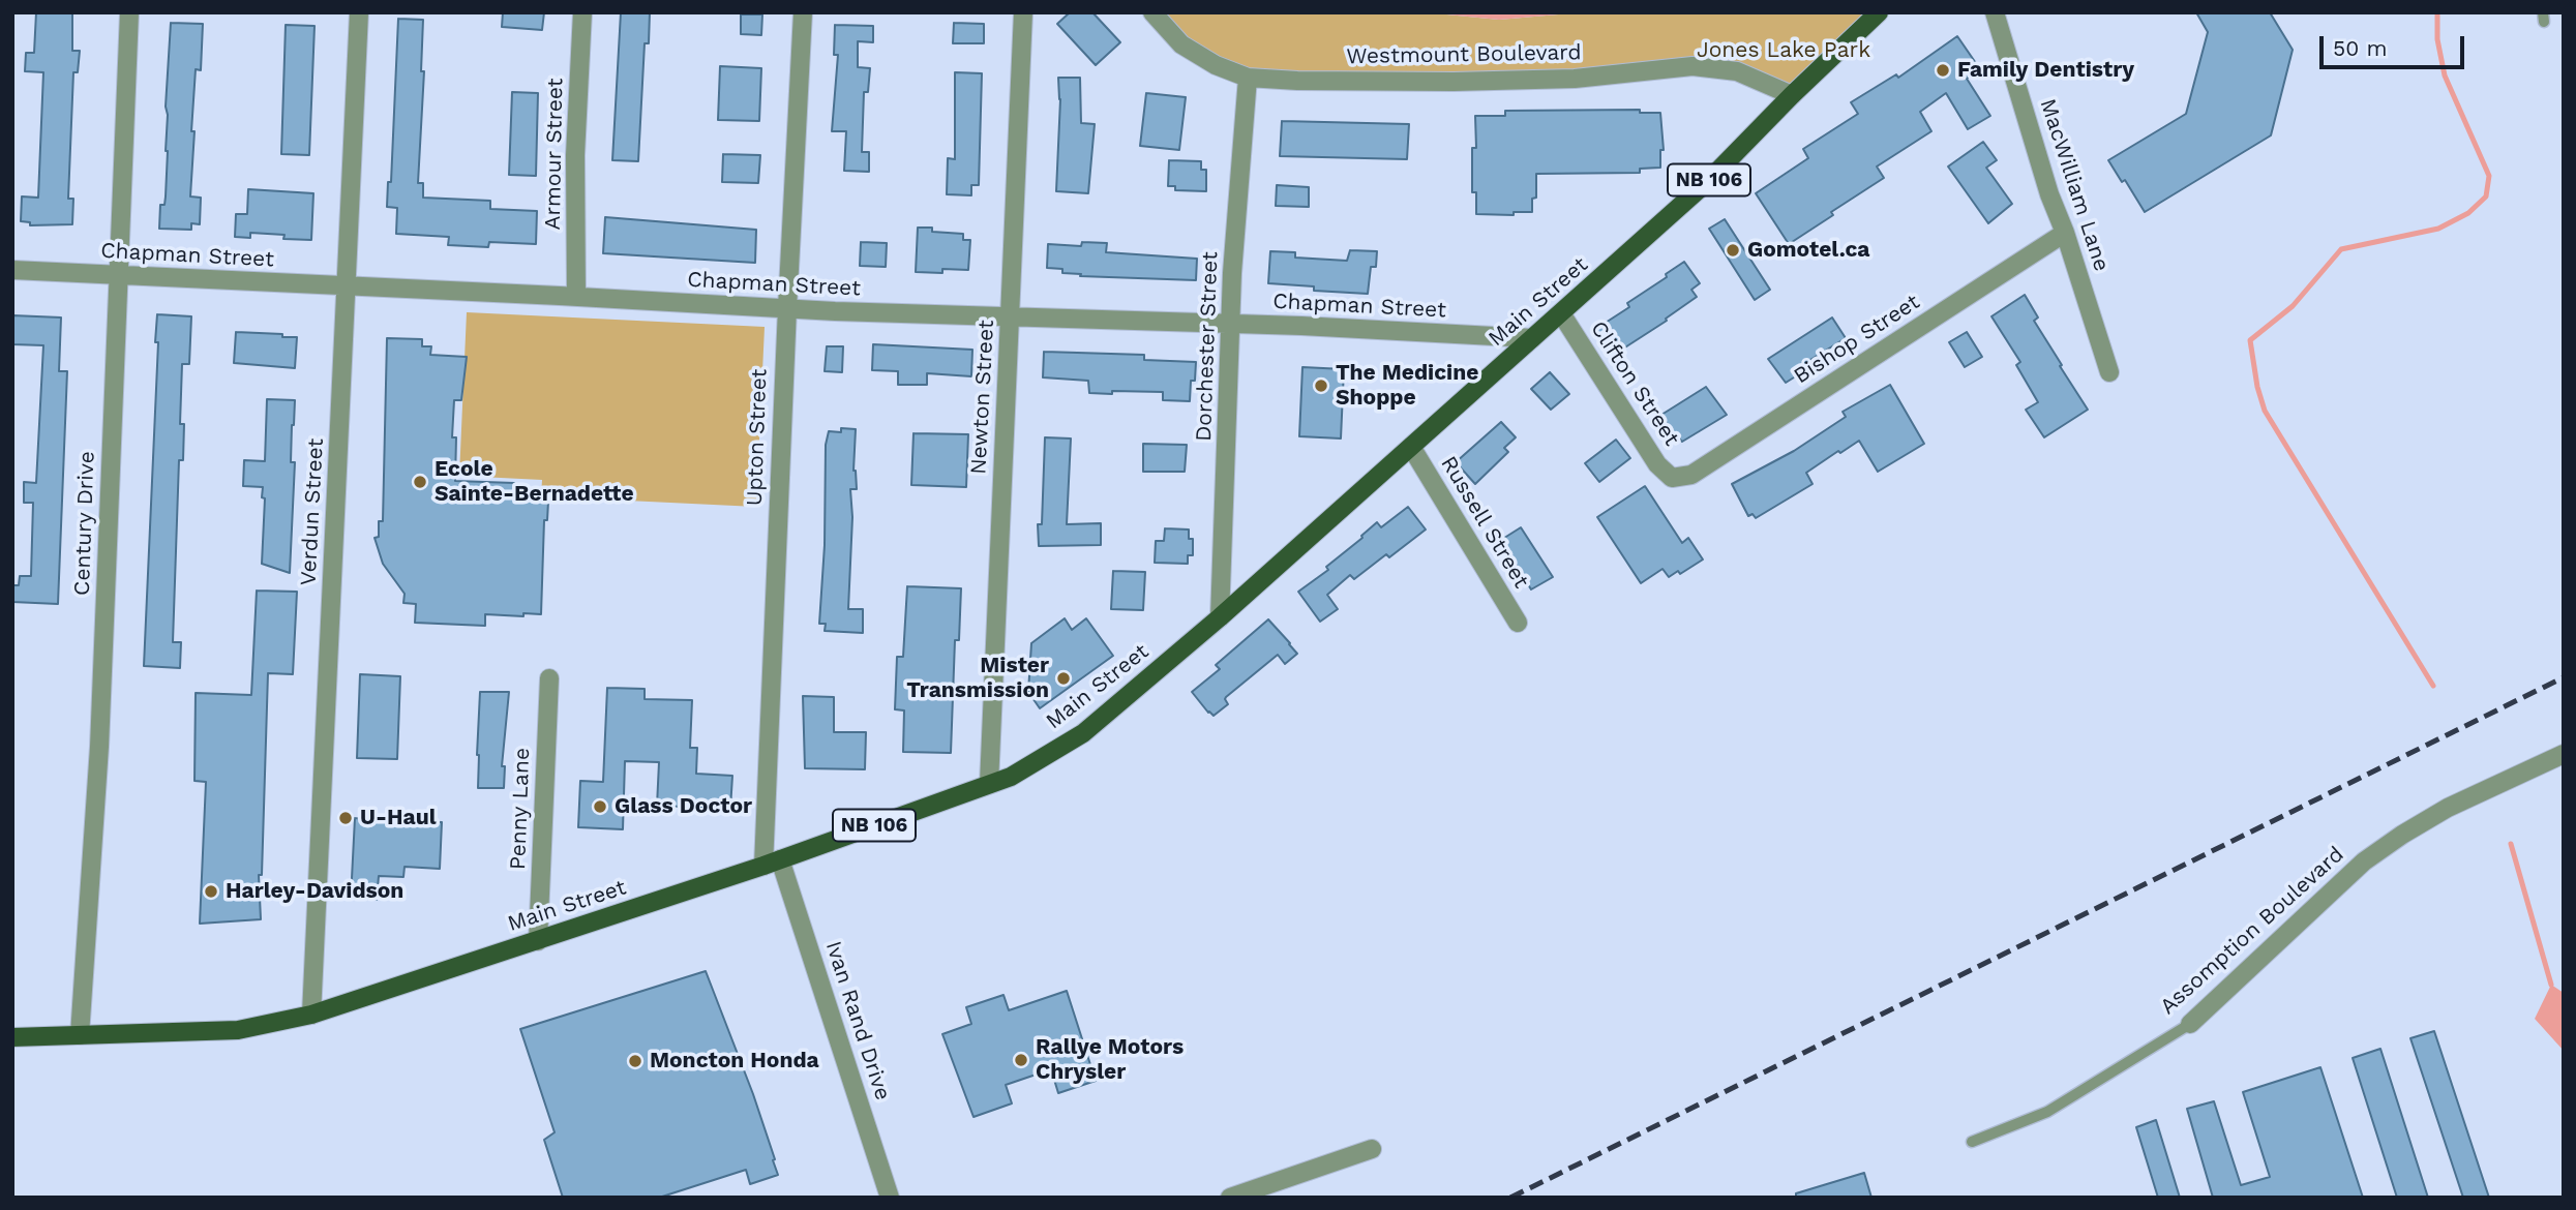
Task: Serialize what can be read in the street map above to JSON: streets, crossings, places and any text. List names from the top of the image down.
{
  "streets": {
    "main road": ["NB 106", "Main Street"],
    "street": [
      "Westmount Boulevard",
      "Armour Street",
      "MacWilliam Lane",
      "Chapman Street",
      "Bishop Street",
      "Dorchester Street",
      "Clifton Street",
      "Newton Street",
      "Upton Street",
      "Verdun Street",
      "Russell Street",
      "Century Drive",
      "Penny Lane",
      "Assomption Boulevard",
      "Ivan Rand Drive"
    ]
  },
  "crossings": [
    ["Westmount Boulevard", "Main Street"],
    ["Westmount Boulevard", "Dorchester Street"],
    ["Armour Street", "Chapman Street"],
    ["MacWilliam Lane", "Bishop Street"],
    ["Chapman Street", "Main Street"],
    ["Chapman Street", "Dorchester Street"],
    ["Chapman Street", "Newton Street"],
    ["Chapman Street", "Upton Street"],
    ["Chapman Street", "Verdun Street"],
    ["Chapman Street", "Century Drive"],
    ["Main Street", "Dorchester Street"],
    ["Main Street", "Clifton Street"],
    ["Main Street", "Newton Street"],
    ["Main Street", "Upton Street"],
    ["Main Street", "Verdun Street"],
    ["Main Street", "Russell Street"],
    ["Main Street", "Century Drive"],
    ["Main Street", "Penny Lane"],
    ["Main Street", "Ivan Rand Drive"],
    ["Bishop Street", "Clifton Street"],
    ["Upton Street", "Ivan Rand Drive"]
  ],
  "parks": ["Jones Lake Park"],
  "places": [
    "Family Dentistry",
    "Gomotel.ca",
    "The Medicine Shoppe",
    "Ecole Sainte-Bernadette",
    "Mister Transmission",
    "Glass Doctor",
    "U-Haul",
    "Harley-Davidson",
    "Rallye Motors Chrysler",
    "Moncton Honda"
  ],
  "scale_bar": "50 m"
}
